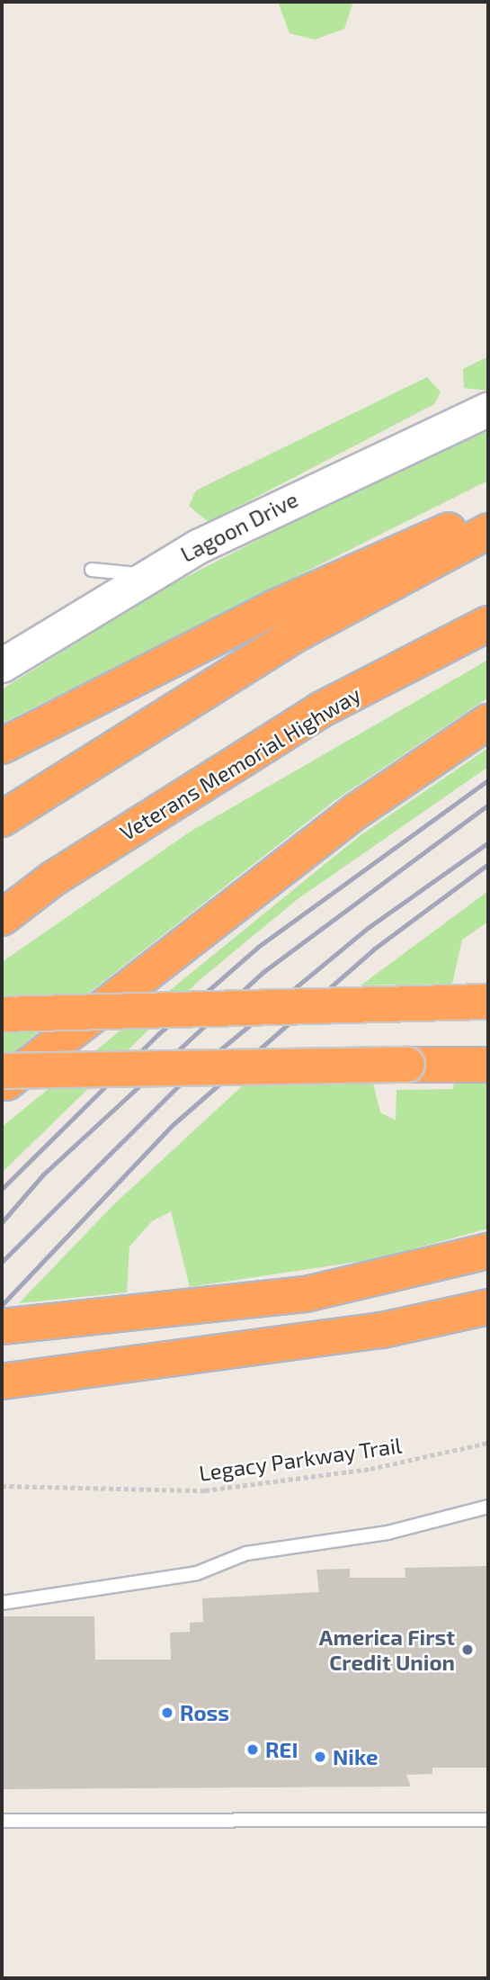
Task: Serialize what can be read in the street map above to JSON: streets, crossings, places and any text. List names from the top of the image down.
{
  "streets": {
    "highway": ["Veterans Memorial Highway"],
    "street": ["Lagoon Drive"],
    "path": ["Legacy Parkway Trail"]
  },
  "places": [
    "America First Credit Union",
    "Ross",
    "REI",
    "Nike"
  ]
}
